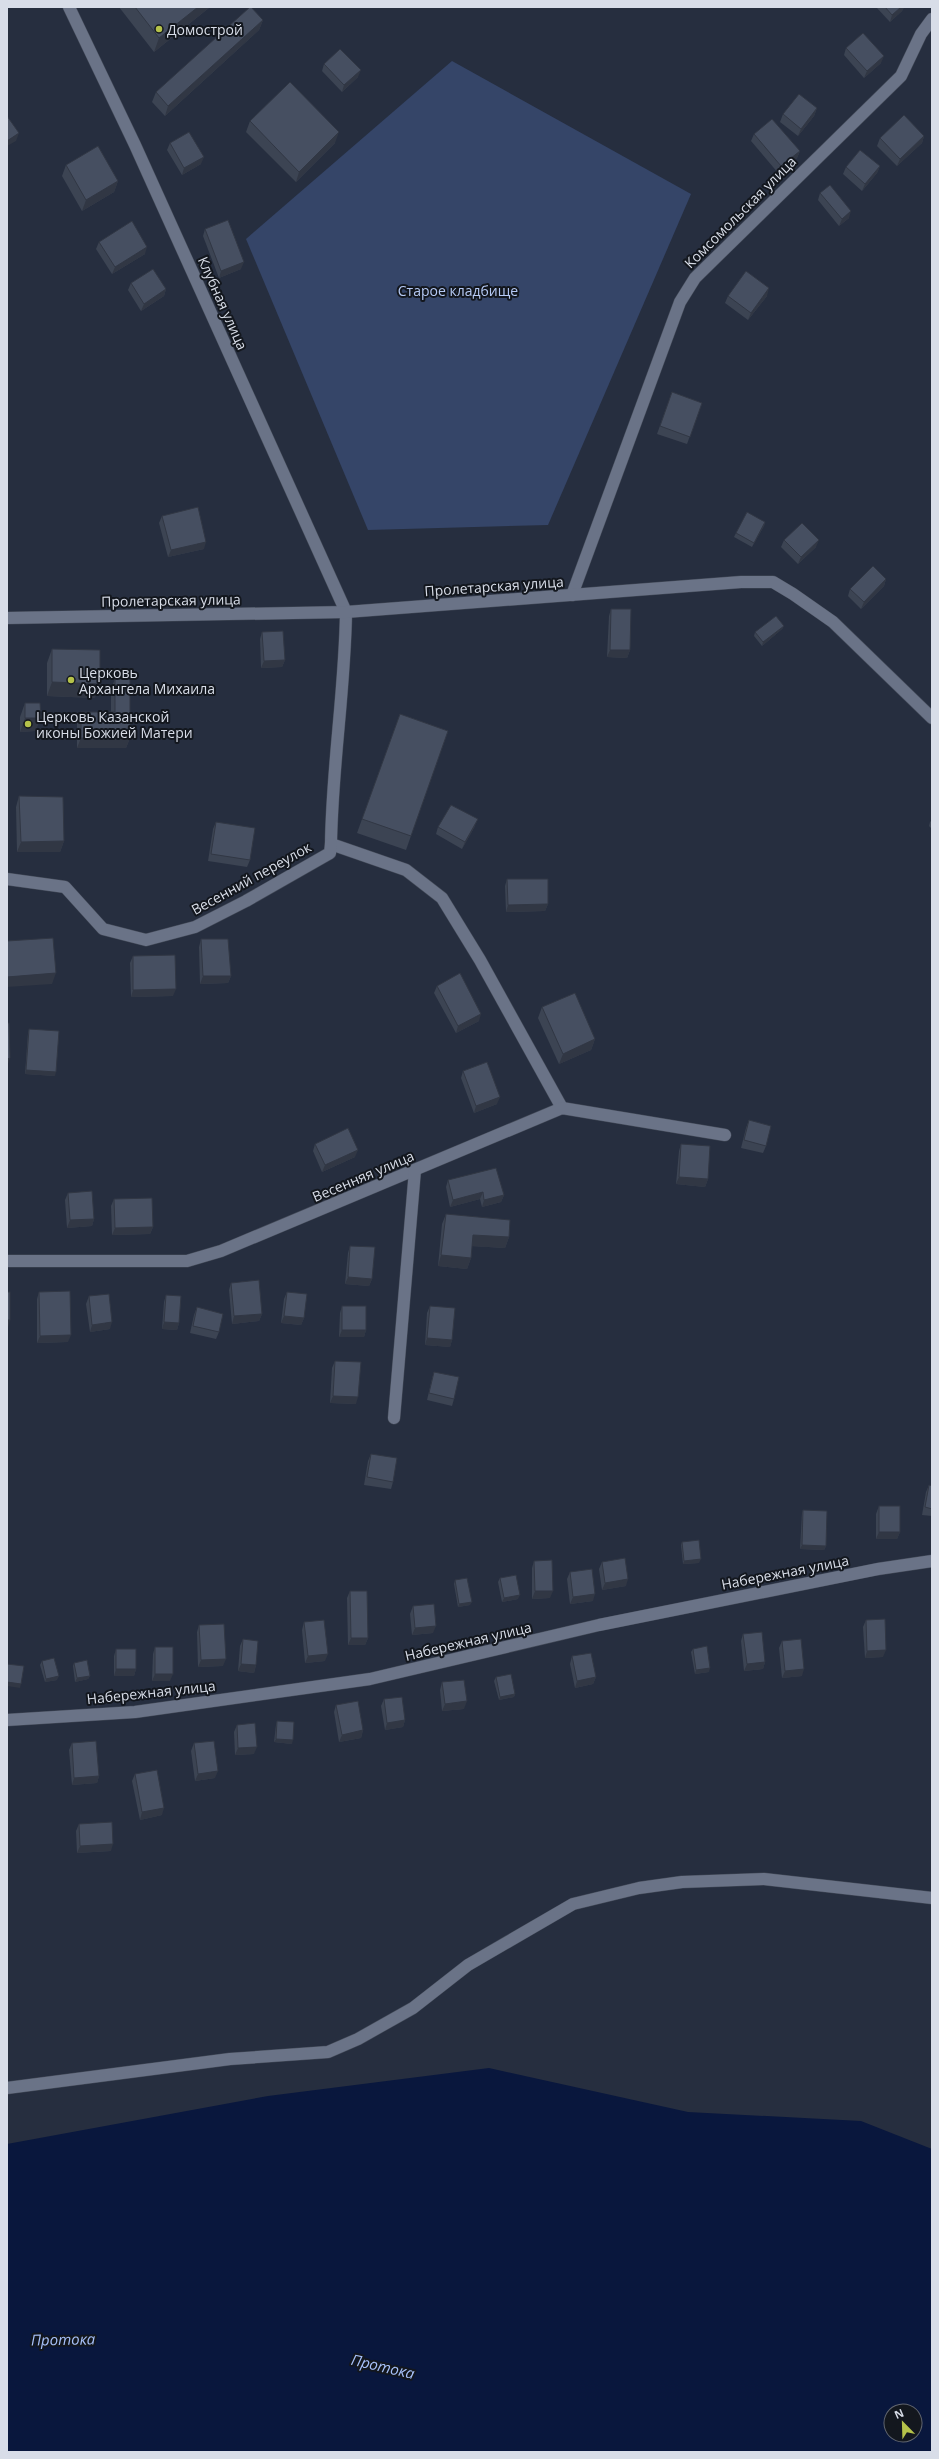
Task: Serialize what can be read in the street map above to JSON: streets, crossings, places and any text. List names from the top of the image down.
{
  "streets": {
    "street": [
      "Комсомольская улица",
      "Клубная улица",
      "Пролетарская улица",
      "Весенний переулок",
      "Весенняя улица",
      "Набережная улица"
    ]
  },
  "crossings": [
    ["Комсомольская улица", "Пролетарская улица"],
    ["Клубная улица", "Пролетарская улица"],
    ["Клубная улица", "Весенний переулок"],
    ["Пролетарская улица", "Весенний переулок"],
    ["Весенний переулок", "Весенняя улица"]
  ],
  "water": ["Протока"],
  "parks": ["Старое кладбище"],
  "places": ["Домострой", "Церковь Архангела Михаила", "Церковь Казанской иконы Божией Матери"],
  "north": "top left"
}
